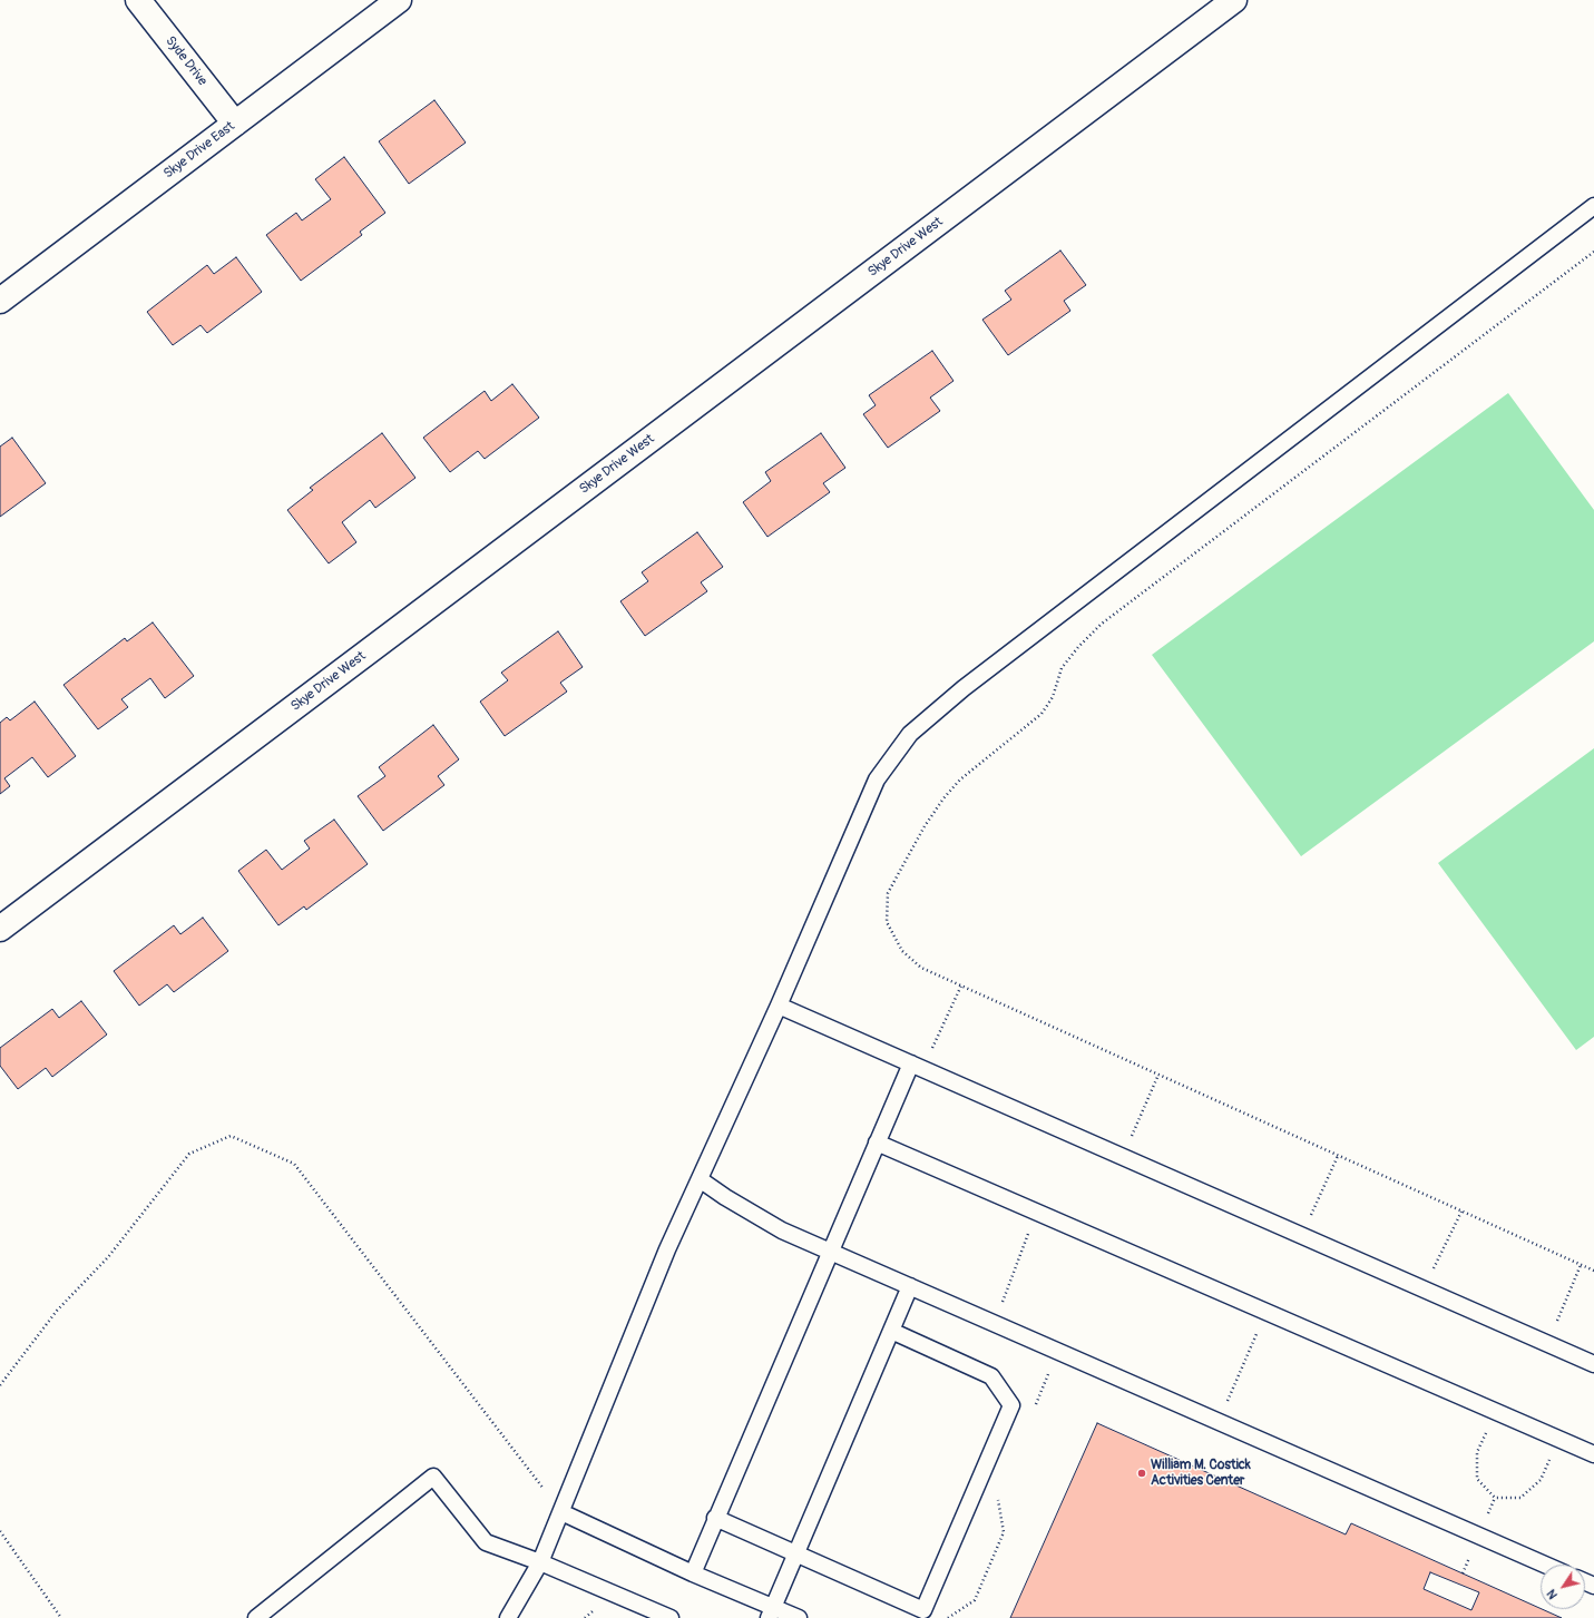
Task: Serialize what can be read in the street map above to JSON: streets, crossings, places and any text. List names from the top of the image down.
{
  "streets": {
    "street": ["Syde Drive", "Skye Drive East", "Skye Drive West"]
  },
  "crossings": [
    ["Syde Drive", "Skye Drive East"]
  ],
  "places": ["William M. Costick Activities Center"],
  "north": "bottom left"
}
